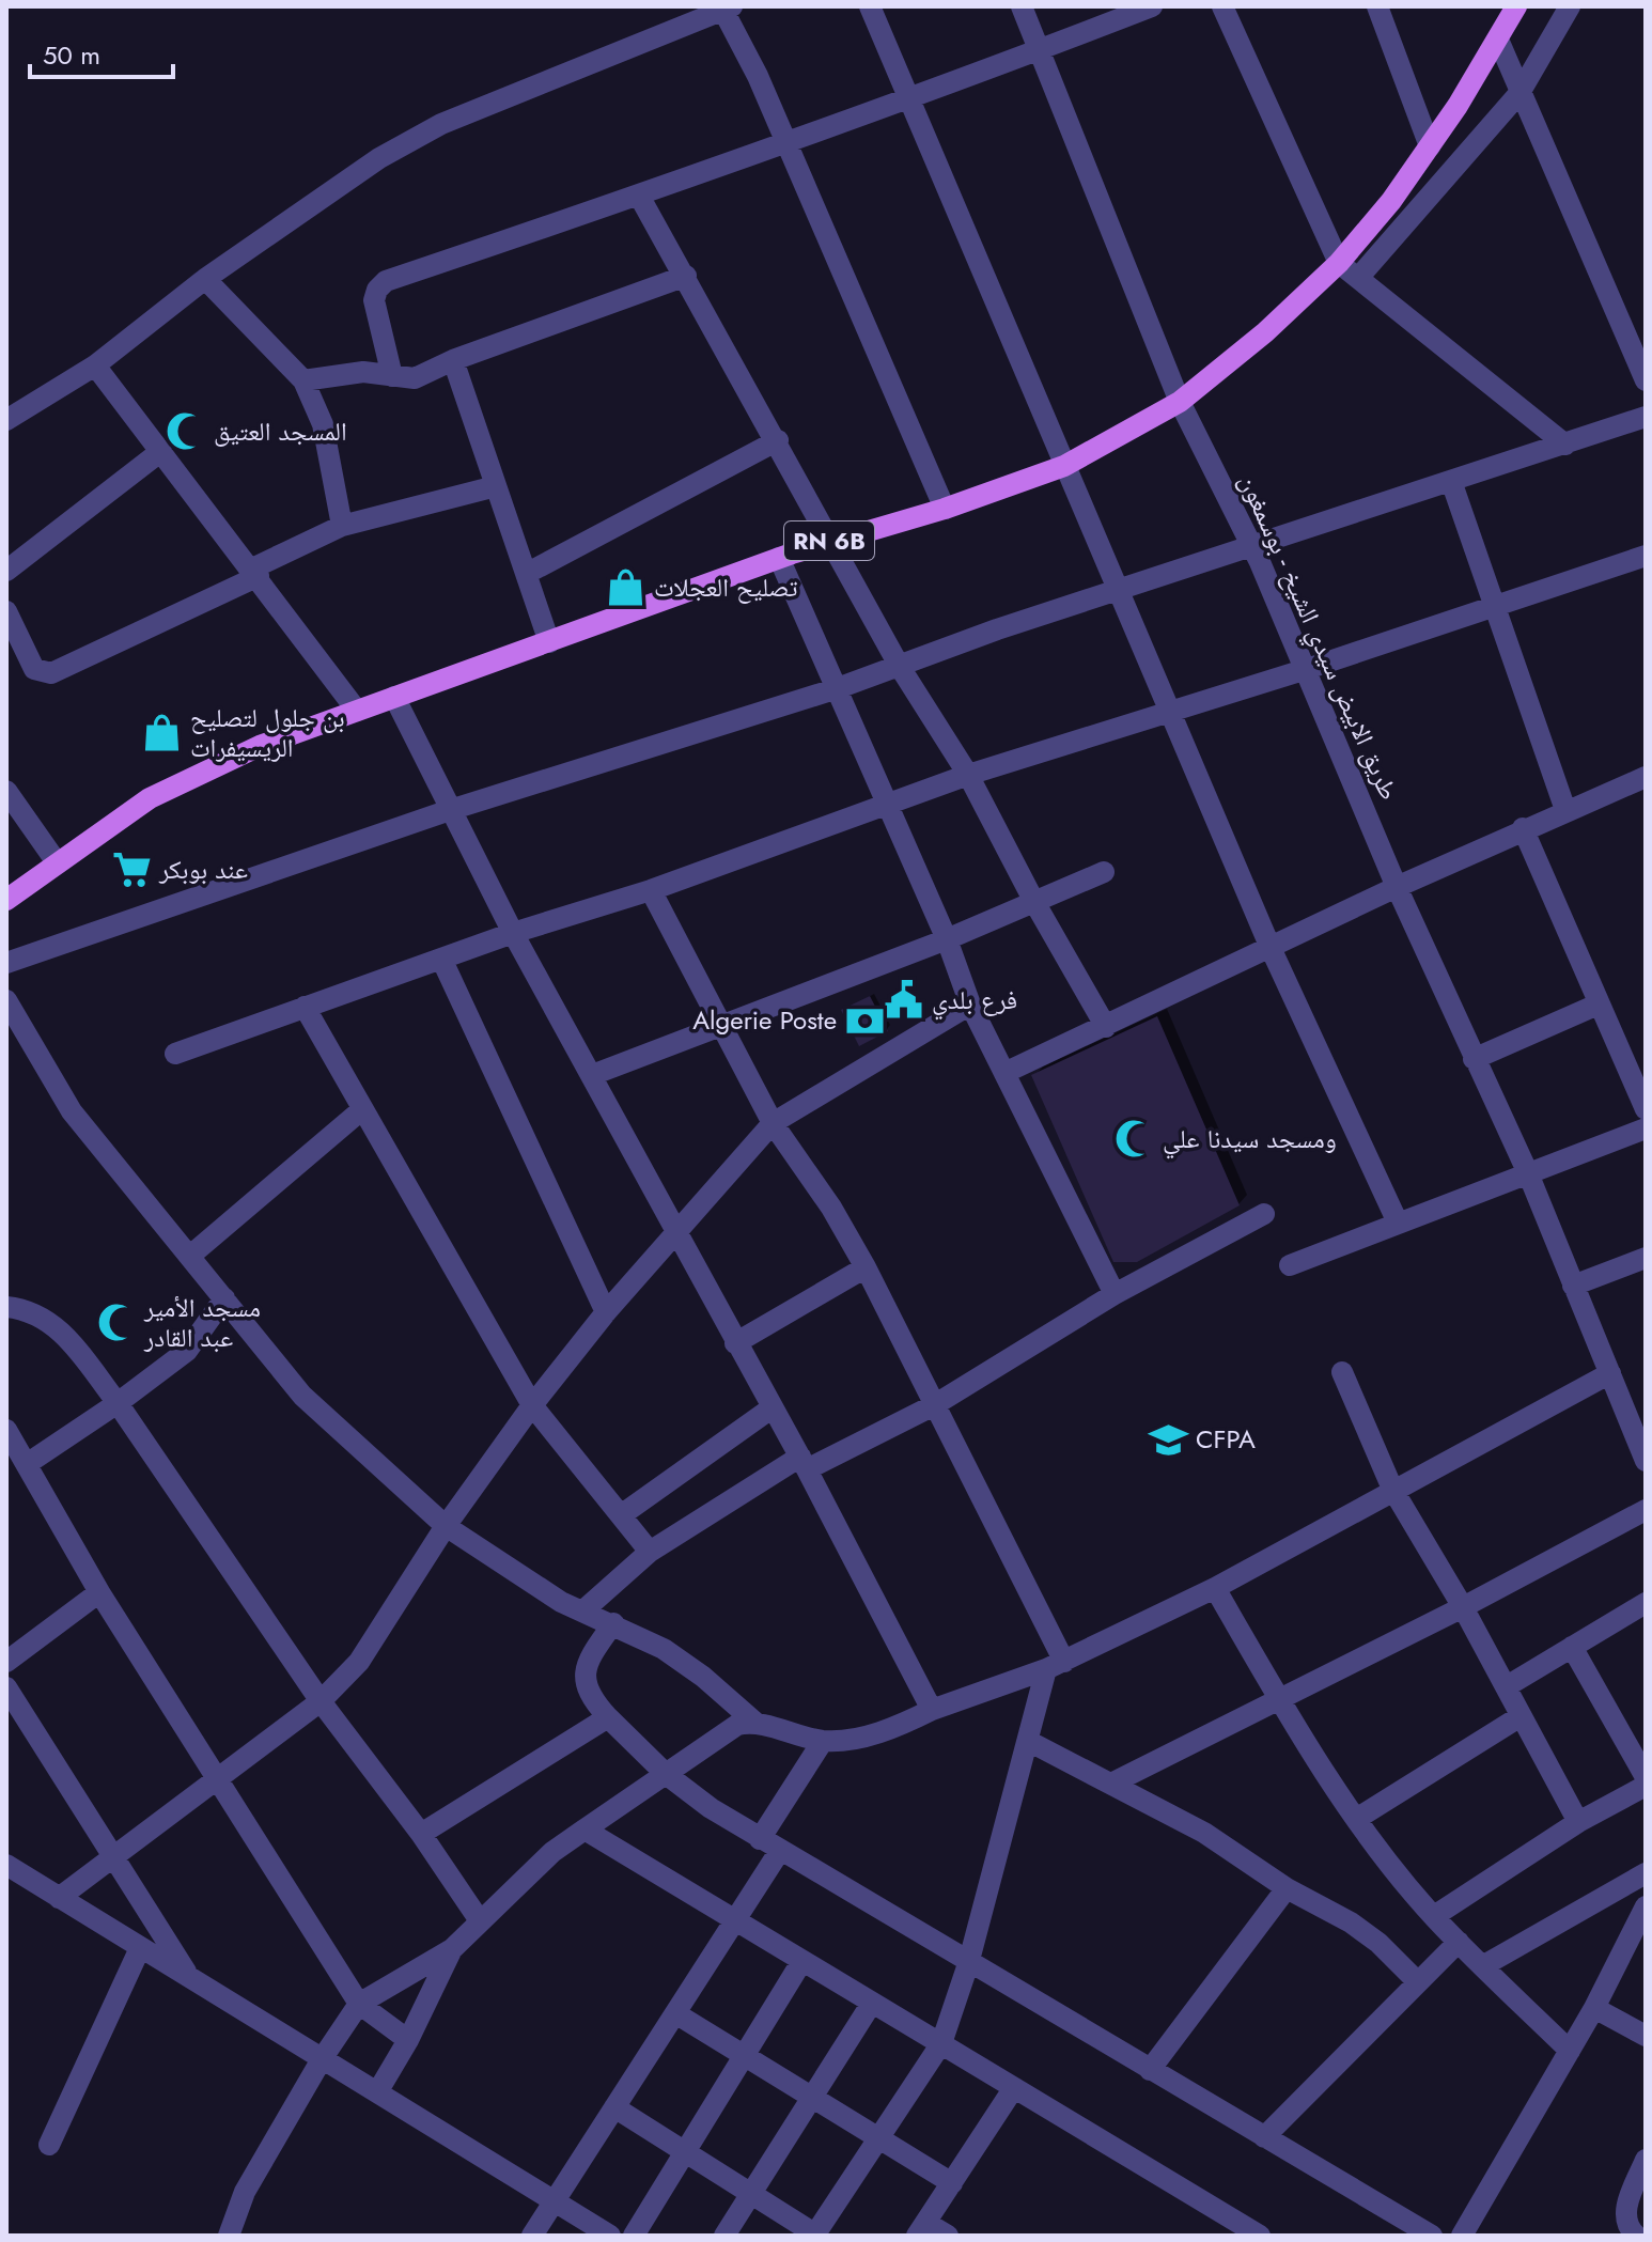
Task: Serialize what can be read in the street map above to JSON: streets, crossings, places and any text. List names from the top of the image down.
{
  "streets": {
    "main road": ["RN 6B"],
    "street": ["طريق الابيض سيدي الشيخ - بوسمغون"]
  },
  "crossings": [
    ["RN 6B", "طريق الابيض سيدي الشيخ - بوسمغون"]
  ],
  "places": {
    "mosque": ["المسجد العتيق", "ومسجد سيدنا علي", "مسجد الأمير عبد القادر"],
    "shop": ["تصليح العجلات", "بن جلول لتصليح الريسيفرات"],
    "supermarket": ["عند بوبكر"],
    "public building": ["فرع بلدي"],
    "bank": ["Algerie Poste"],
    "school or university": ["CFPA"]
  },
  "scale_bar": "50 m"
}
